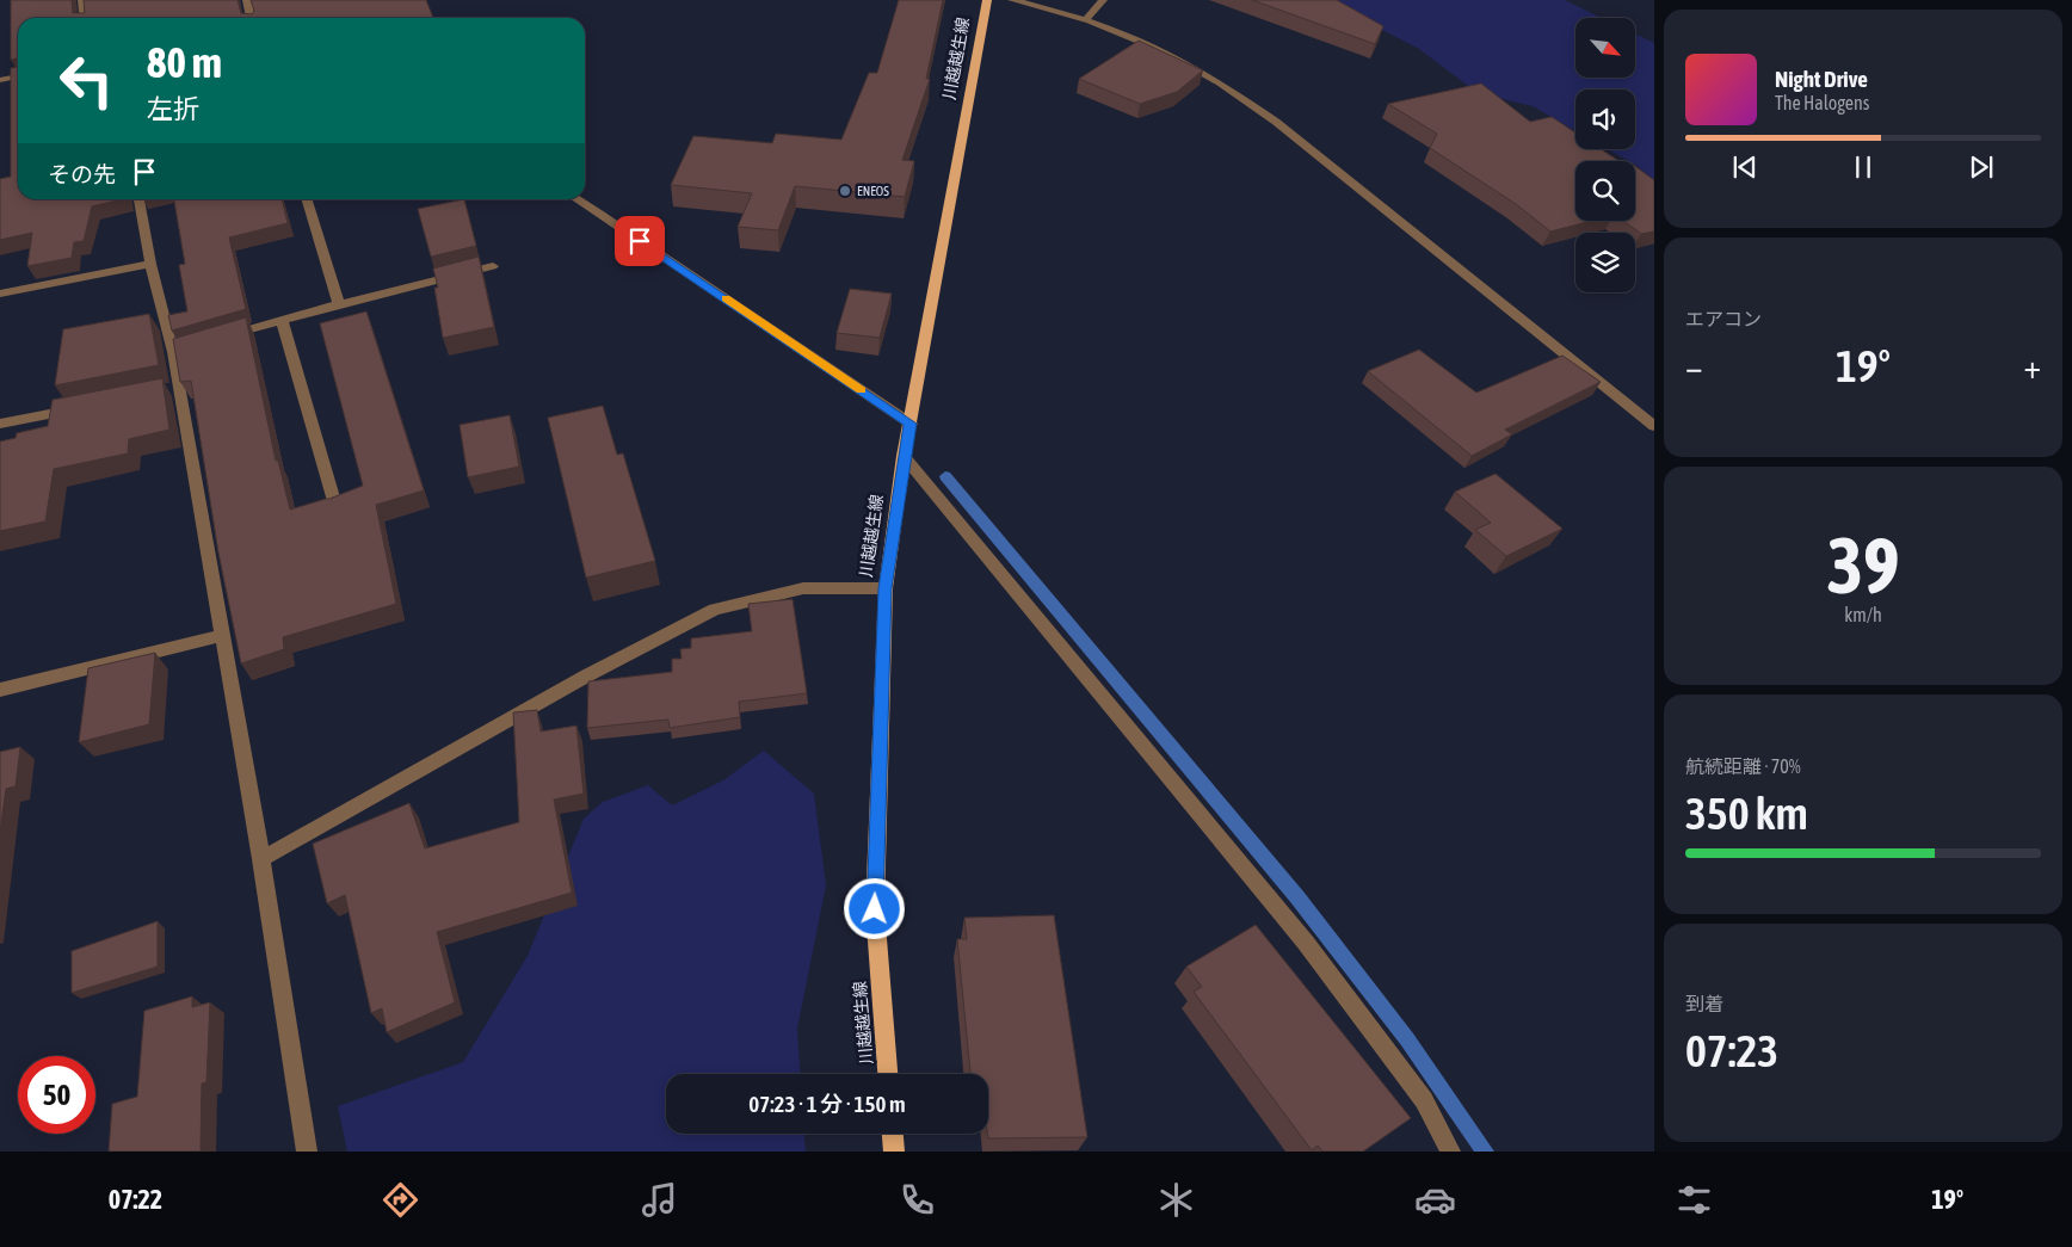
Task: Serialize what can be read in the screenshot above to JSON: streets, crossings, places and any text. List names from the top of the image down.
{
  "streets": {
    "main road": ["川越越生線"]
  },
  "places": ["ENEOS"],
  "north": "bottom right",
  "page": {
    "turn": ["80 m", "左折"],
    "song": ["Night Drive", "The Halogens"],
    "then": "その先",
    "tile": [
      "エアコン",
      ["39", "km/h"],
      ["航続距離 · 70%", "350 km"],
      ["到着", "07:23"]
    ],
    "heat": ["−", "19°", "+"],
    "limit": "50",
    "trip": "07:23 · 1 分 · 150 m",
    "tabs": ["07:22", "19°"]
  }
}
